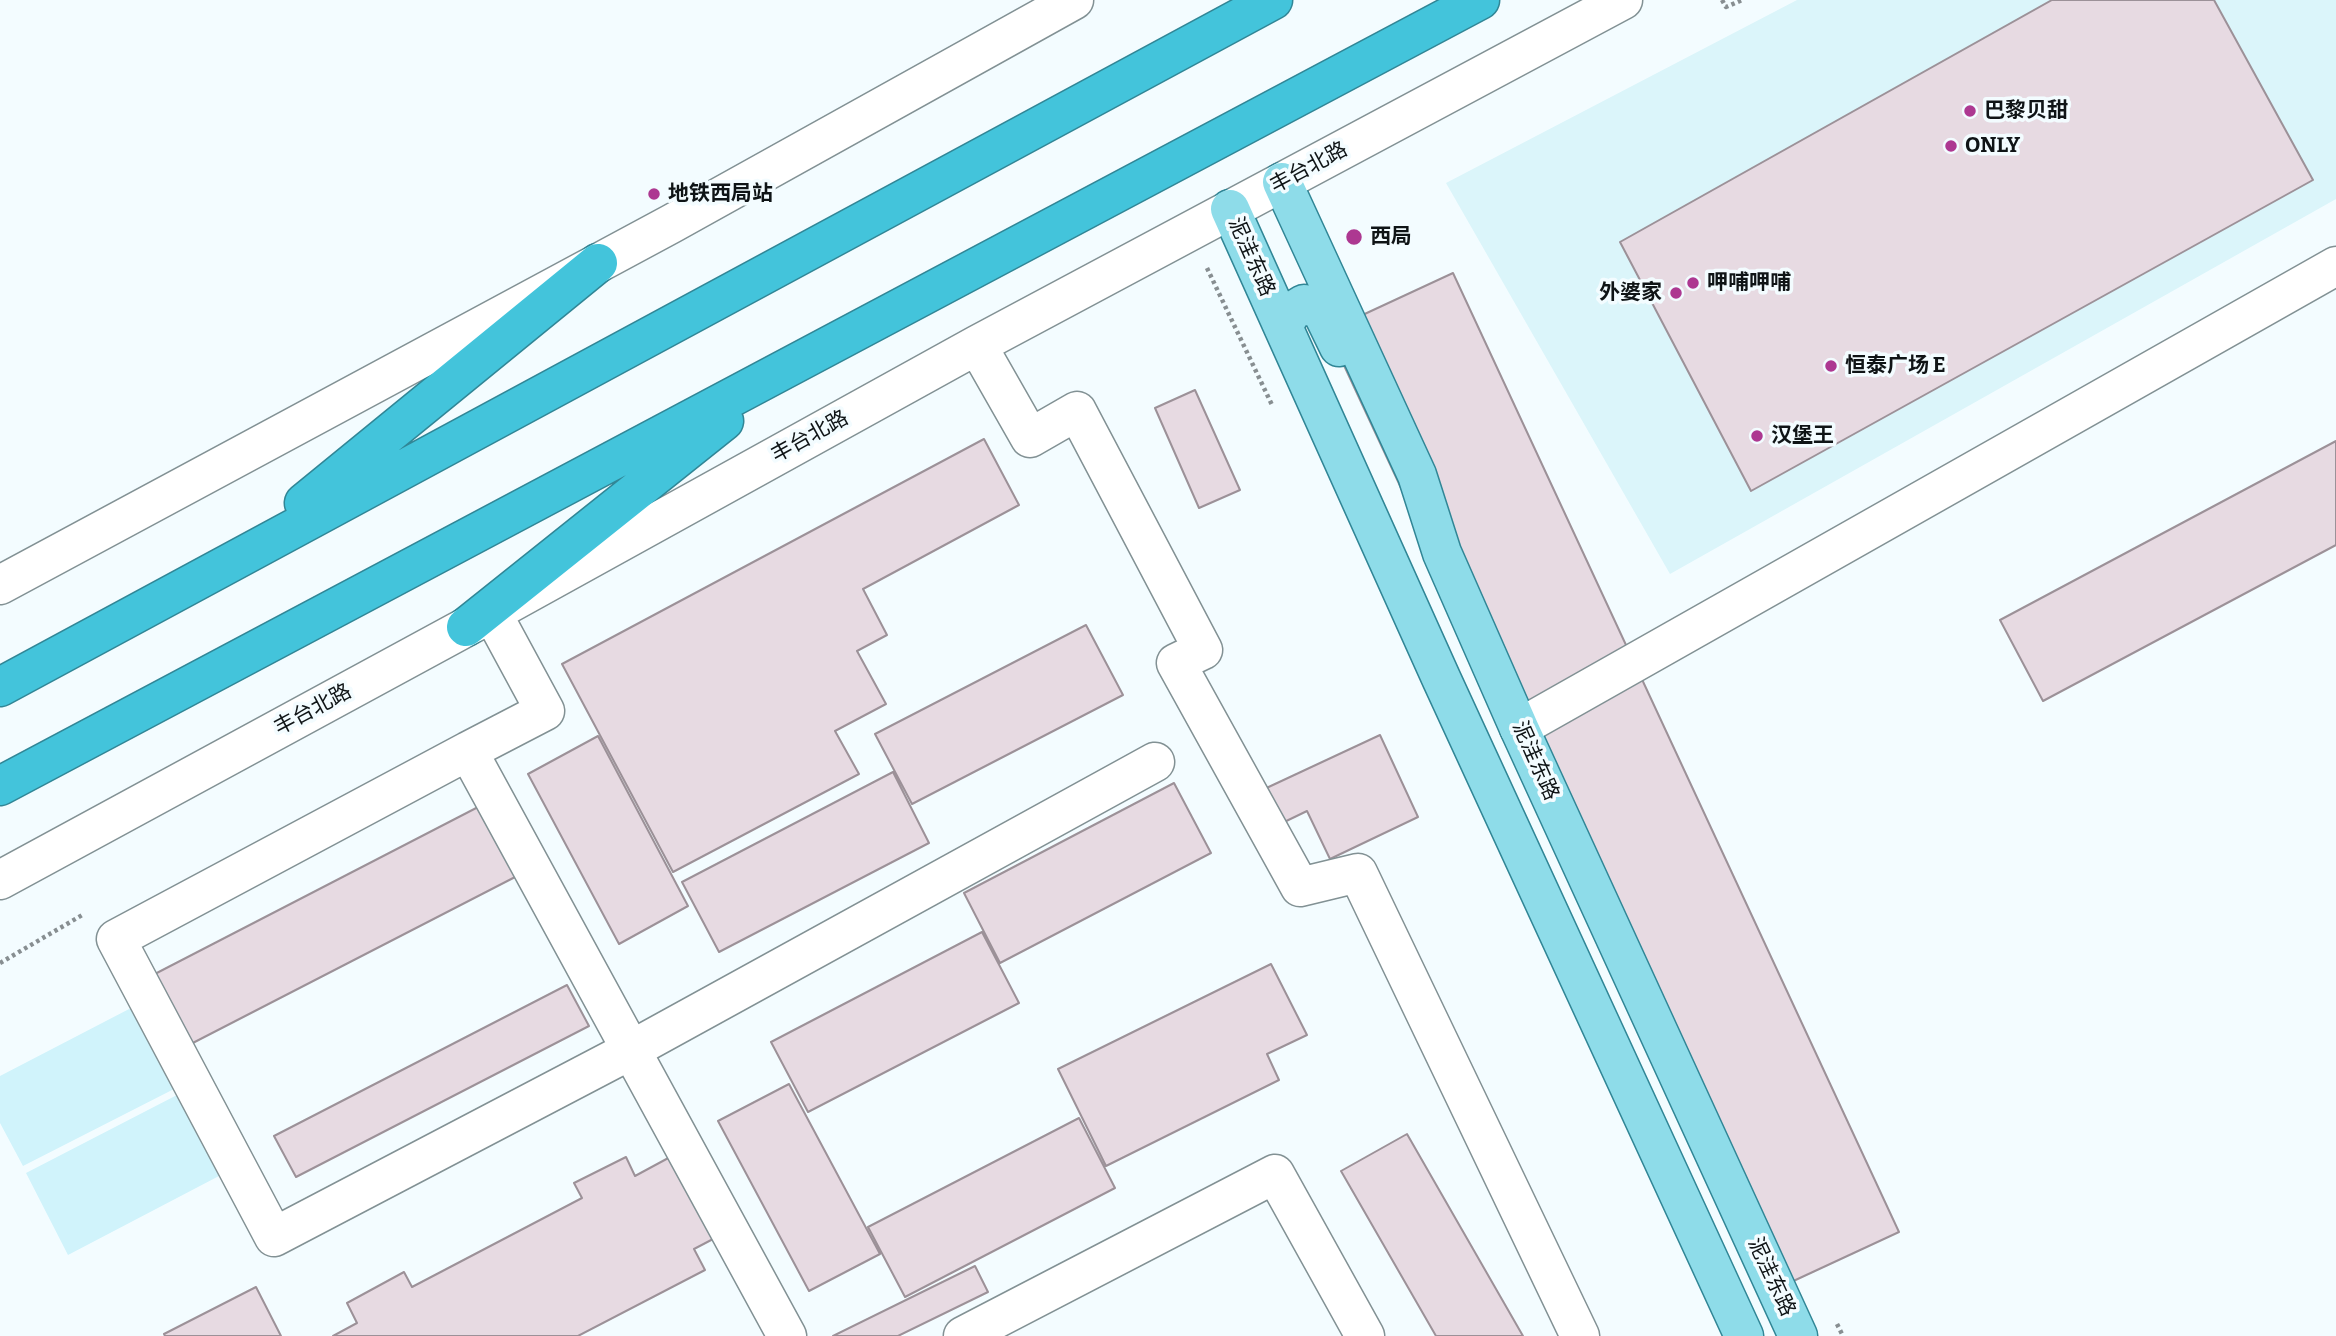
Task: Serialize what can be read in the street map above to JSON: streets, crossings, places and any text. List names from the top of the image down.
{
  "streets": {
    "main road": ["泥洼东路"],
    "street": ["丰台北路"]
  },
  "crossings": [
    ["丰台北路", "泥洼东路"]
  ],
  "places": [
    "巴黎贝甜",
    "ONLY",
    "地铁西局站",
    "西局",
    "呷哺呷哺",
    "外婆家",
    "恒泰广场 E",
    "汉堡王"
  ]
}
